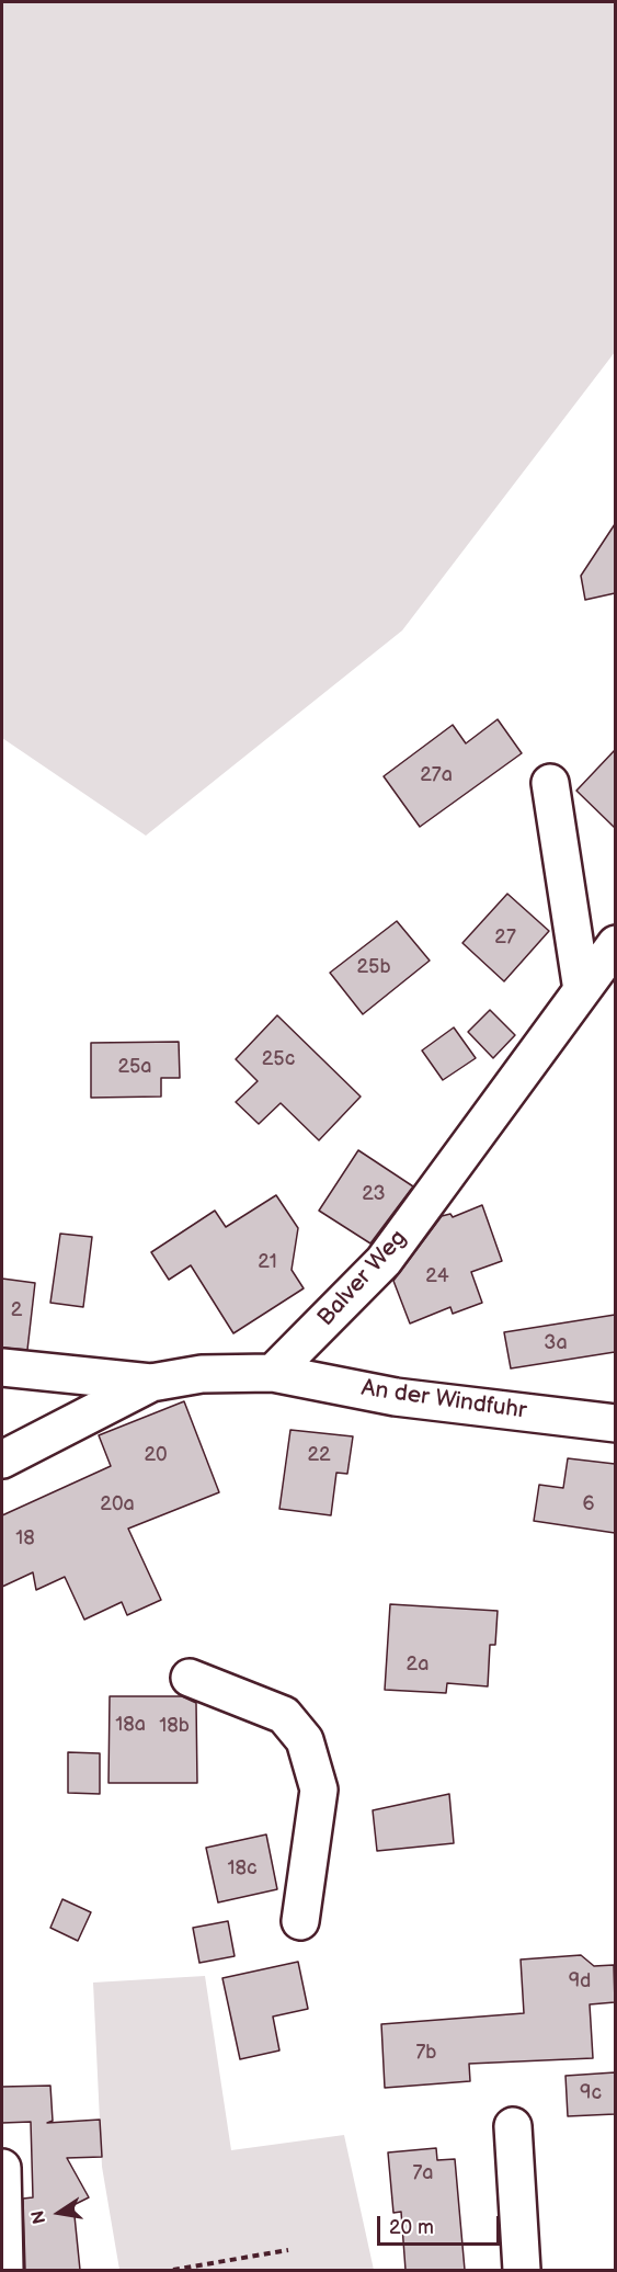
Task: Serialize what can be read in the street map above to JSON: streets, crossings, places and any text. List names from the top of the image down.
{
  "streets": {
    "street": ["Balver Weg", "An der Windfuhr"]
  },
  "crossings": [
    ["Balver Weg", "An der Windfuhr"]
  ],
  "house_numbers": [
    "27a",
    "27",
    "25b",
    "25c",
    "25a",
    "23",
    "21",
    "24",
    "2",
    "3a",
    "20",
    "22",
    "20a",
    "6",
    "18",
    "2a",
    "18a",
    "18b",
    "18c",
    "9d",
    "7b",
    "9c",
    "7a"
  ],
  "scale_bar": "20 m",
  "north": "left"
}
